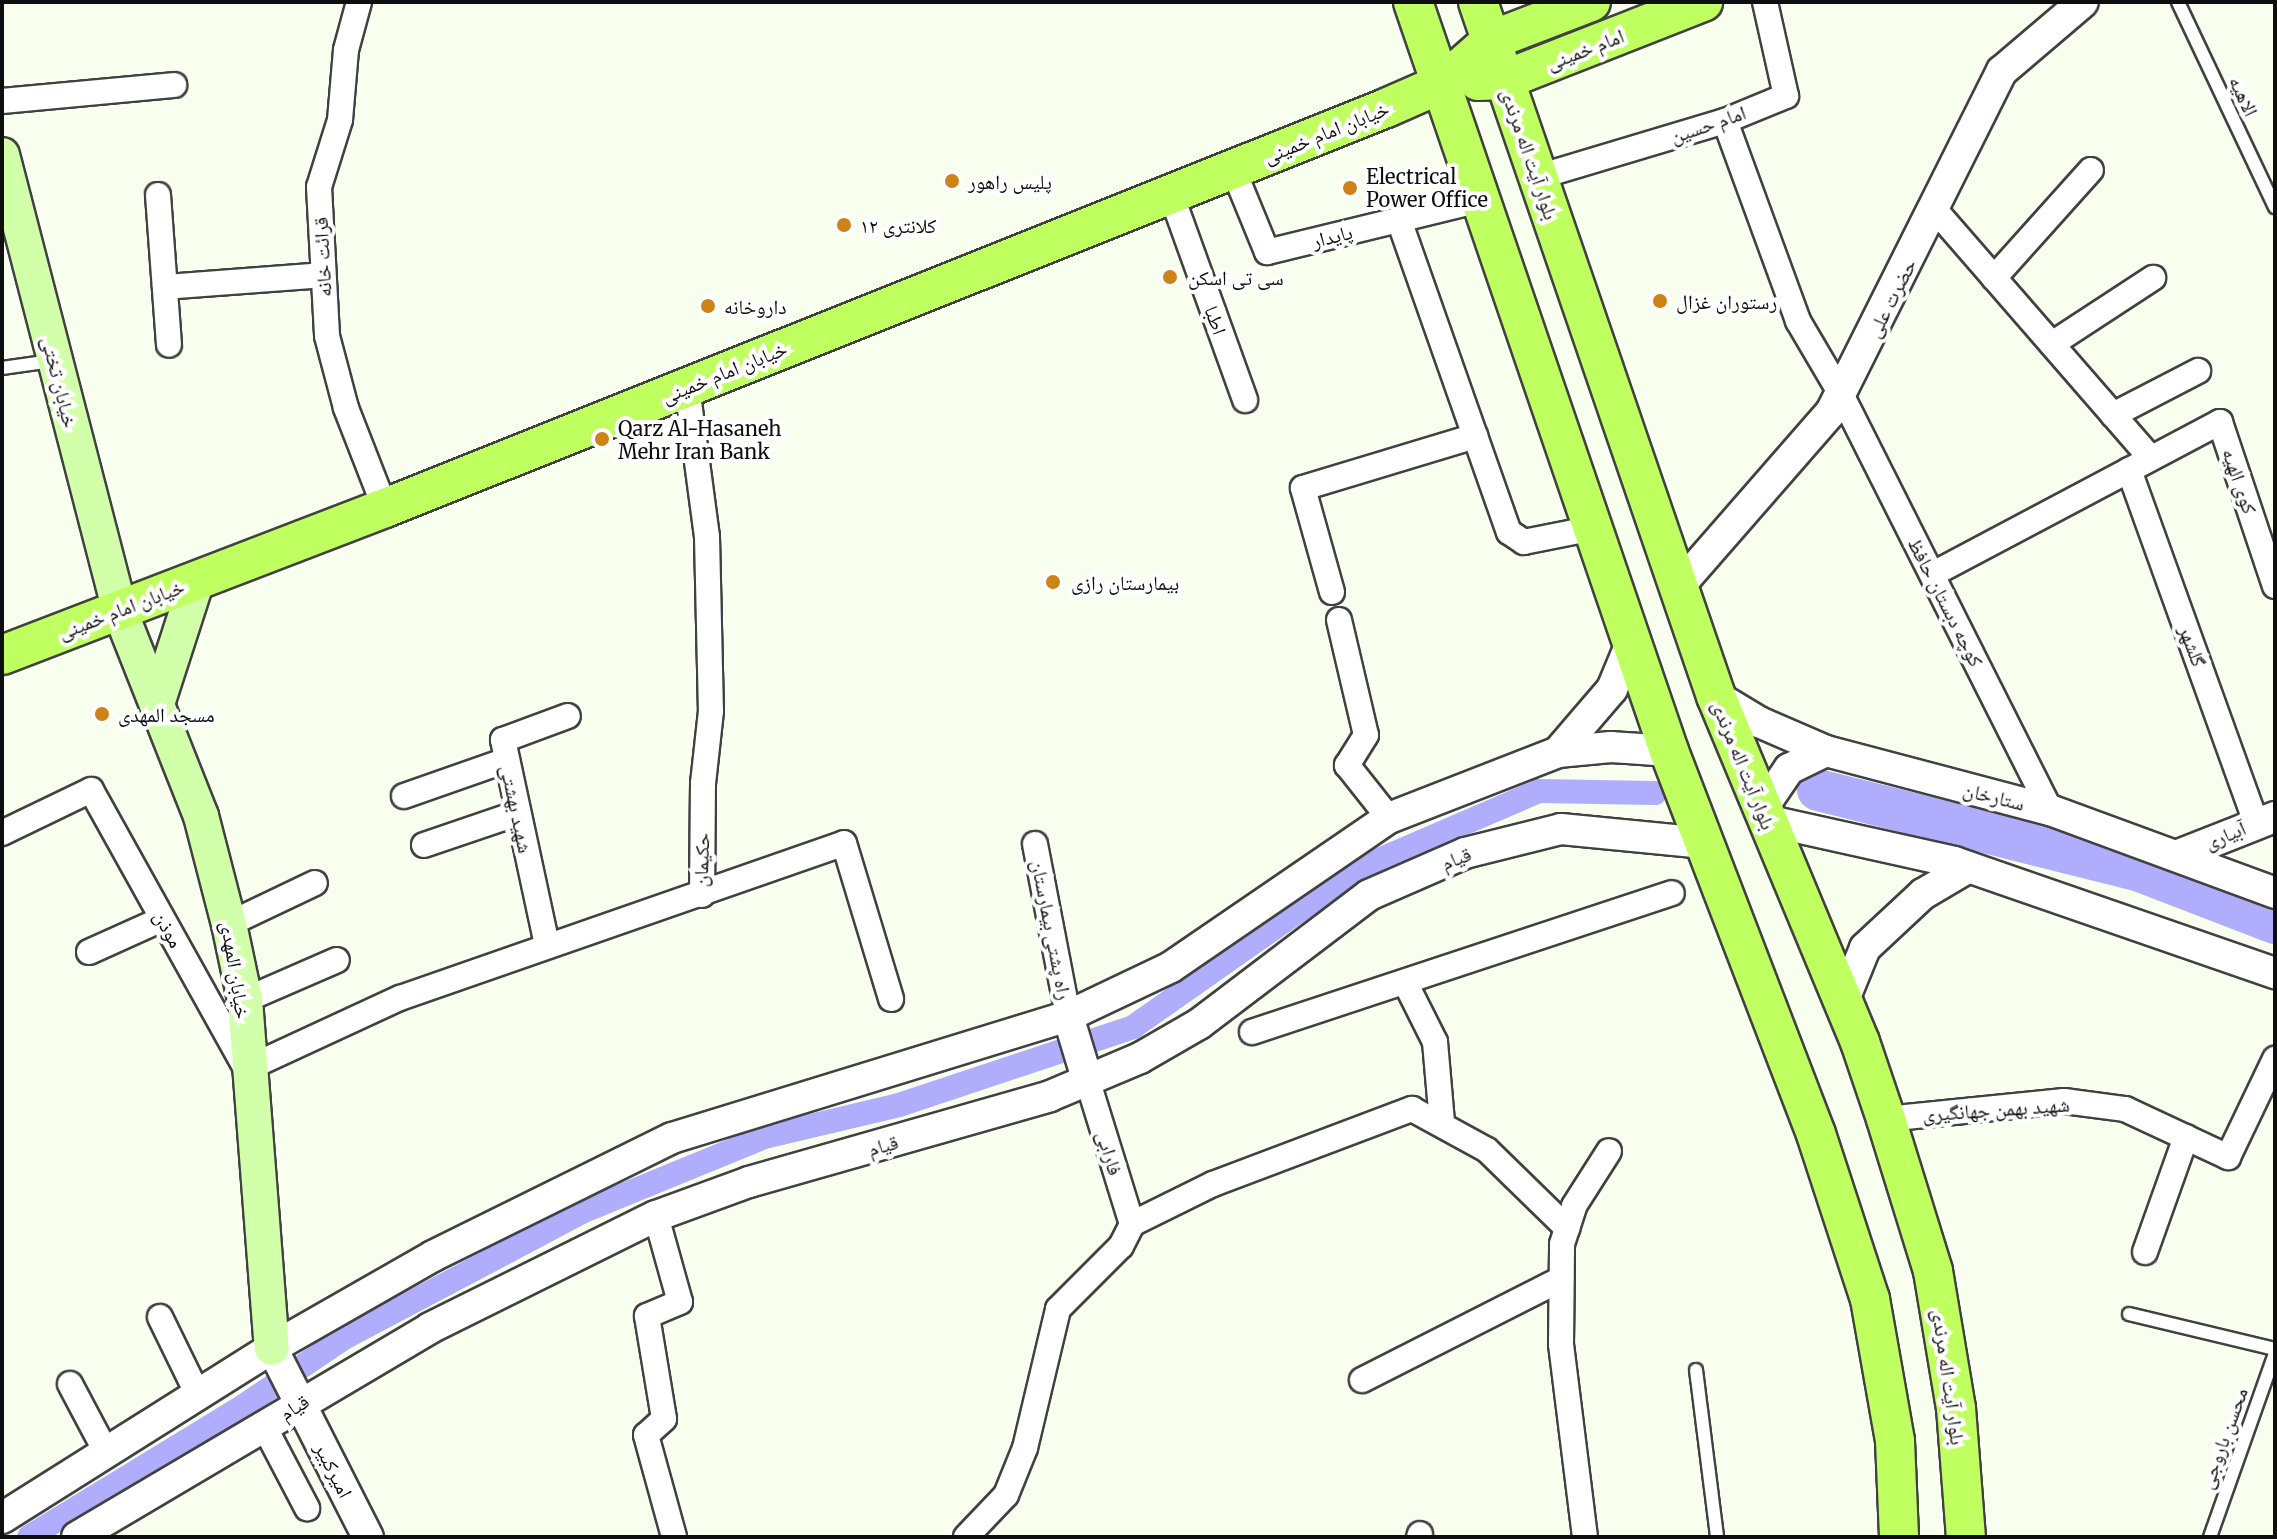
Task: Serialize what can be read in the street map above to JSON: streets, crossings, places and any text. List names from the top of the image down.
{
  "streets": {
    "main road": [
      "امام خمینی",
      "خیابان امام خمینی",
      "بلوار آیت اله مرندی",
      "خیابان تختی",
      "خیابان المهدی"
    ],
    "street": [
      "امام حسین",
      "پایدار",
      "قرائت خانه",
      "حضرت علی",
      "اطبا",
      "کوی الهیه",
      "کوچه دبستان حافظ",
      "گلشهر",
      "ستارخان",
      "شهید بهشتی",
      "آبیاری",
      "قیام",
      "حکیمان",
      "موذن",
      "راه پشتی بیمارستان",
      "شهید بهمن جهانگیری",
      "فارابی",
      "امیرکبیر"
    ],
    "lane": ["الاهیه", "محسن باروجی"]
  },
  "crossings": [
    ["امام خمینی", "خیابان امام خمینی"],
    ["امام خمینی", "بلوار آیت اله مرندی"],
    ["امام حسین", "بلوار آیت اله مرندی"],
    ["امام حسین", "کوچه دبستان حافظ"],
    ["خیابان امام خمینی", "پایدار"],
    ["خیابان امام خمینی", "قرائت خانه"],
    ["خیابان امام خمینی", "اطبا"],
    ["خیابان امام خمینی", "خیابان تختی"],
    ["خیابان امام خمینی", "حکیمان"],
    ["خیابان امام خمینی", "خیابان المهدی"],
    ["بلوار آیت اله مرندی", "حضرت علی"],
    ["بلوار آیت اله مرندی", "ستارخان"],
    ["بلوار آیت اله مرندی", "شهید بهمن جهانگیری"],
    ["حضرت علی", "کوچه دبستان حافظ"],
    ["خیابان تختی", "خیابان المهدی"],
    ["کوچه دبستان حافظ", "ستارخان"],
    ["گلشهر", "آبیاری"],
    ["ستارخان", "آبیاری"],
    ["شهید بهشتی", "حکیمان"],
    ["قیام", "فارابی"],
    ["قیام", "امیرکبیر"],
    ["حکیمان", "موذن"],
    ["حکیمان", "خیابان المهدی"],
    ["موذن", "خیابان المهدی"],
    ["خیابان المهدی", "امیرکبیر"]
  ],
  "places": [
    "پلیس راهور",
    "Electrical Power Office",
    "کلانتری ۱۲",
    "سی تی اسکن",
    "رستوران غزال",
    "داروخانه",
    "Qarz Al-Hasaneh Mehr Iran Bank",
    "بیمارستان رازی",
    "مسجد المهدی"
  ]
}
